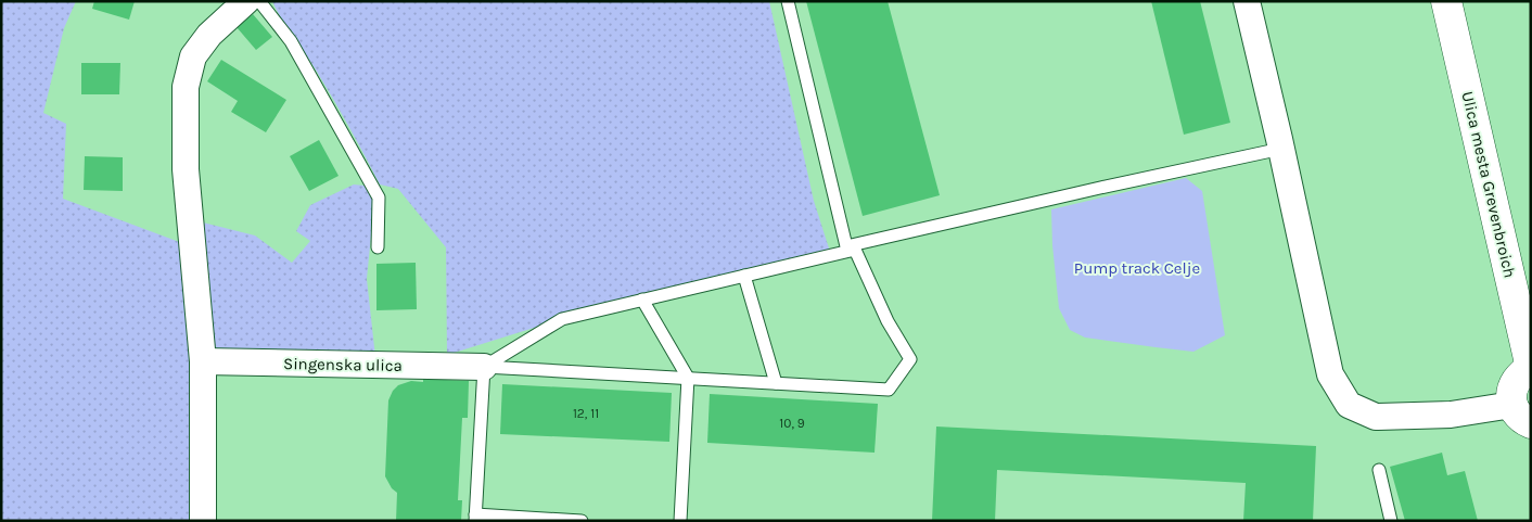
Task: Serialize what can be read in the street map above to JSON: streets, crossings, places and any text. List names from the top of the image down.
{
  "streets": {
    "street": ["Ulica mesta Grevenbroich", "Singenska ulica"]
  },
  "parks": ["Pump track Celje"],
  "house_numbers": ["12, 11", "10, 9"]
}
